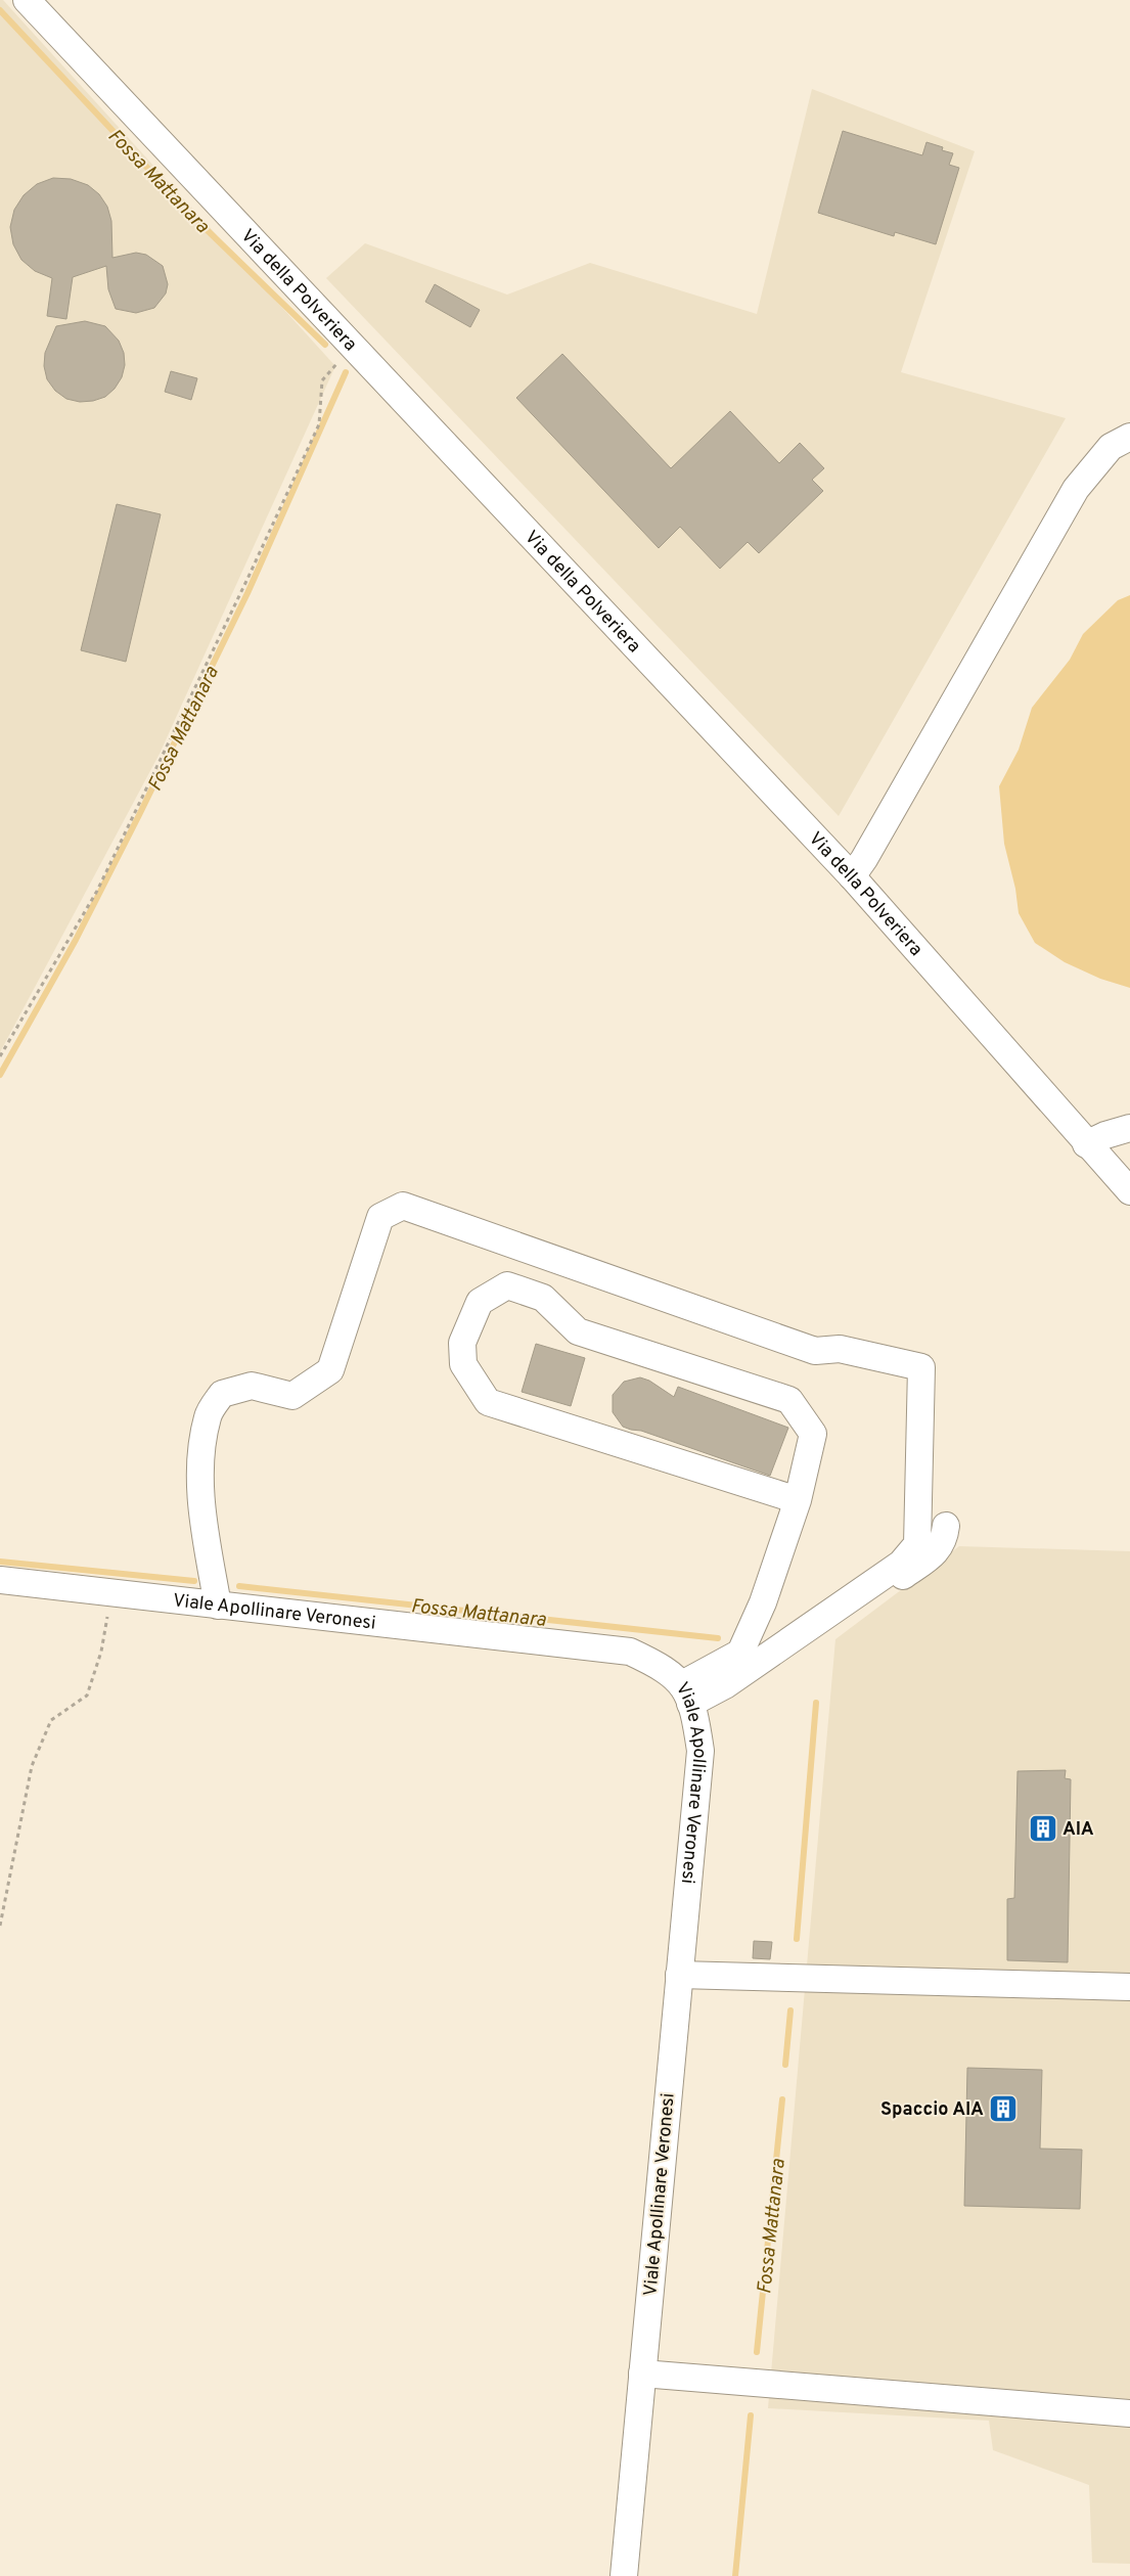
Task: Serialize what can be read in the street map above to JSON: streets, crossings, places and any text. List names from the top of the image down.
{
  "streets": {
    "street": ["Via della Polveriera", "Viale Apollinare Veronesi"]
  },
  "water": ["Fossa Mattanara"],
  "places": {
    "building": ["AIA", "Spaccio AIA"]
  }
}
